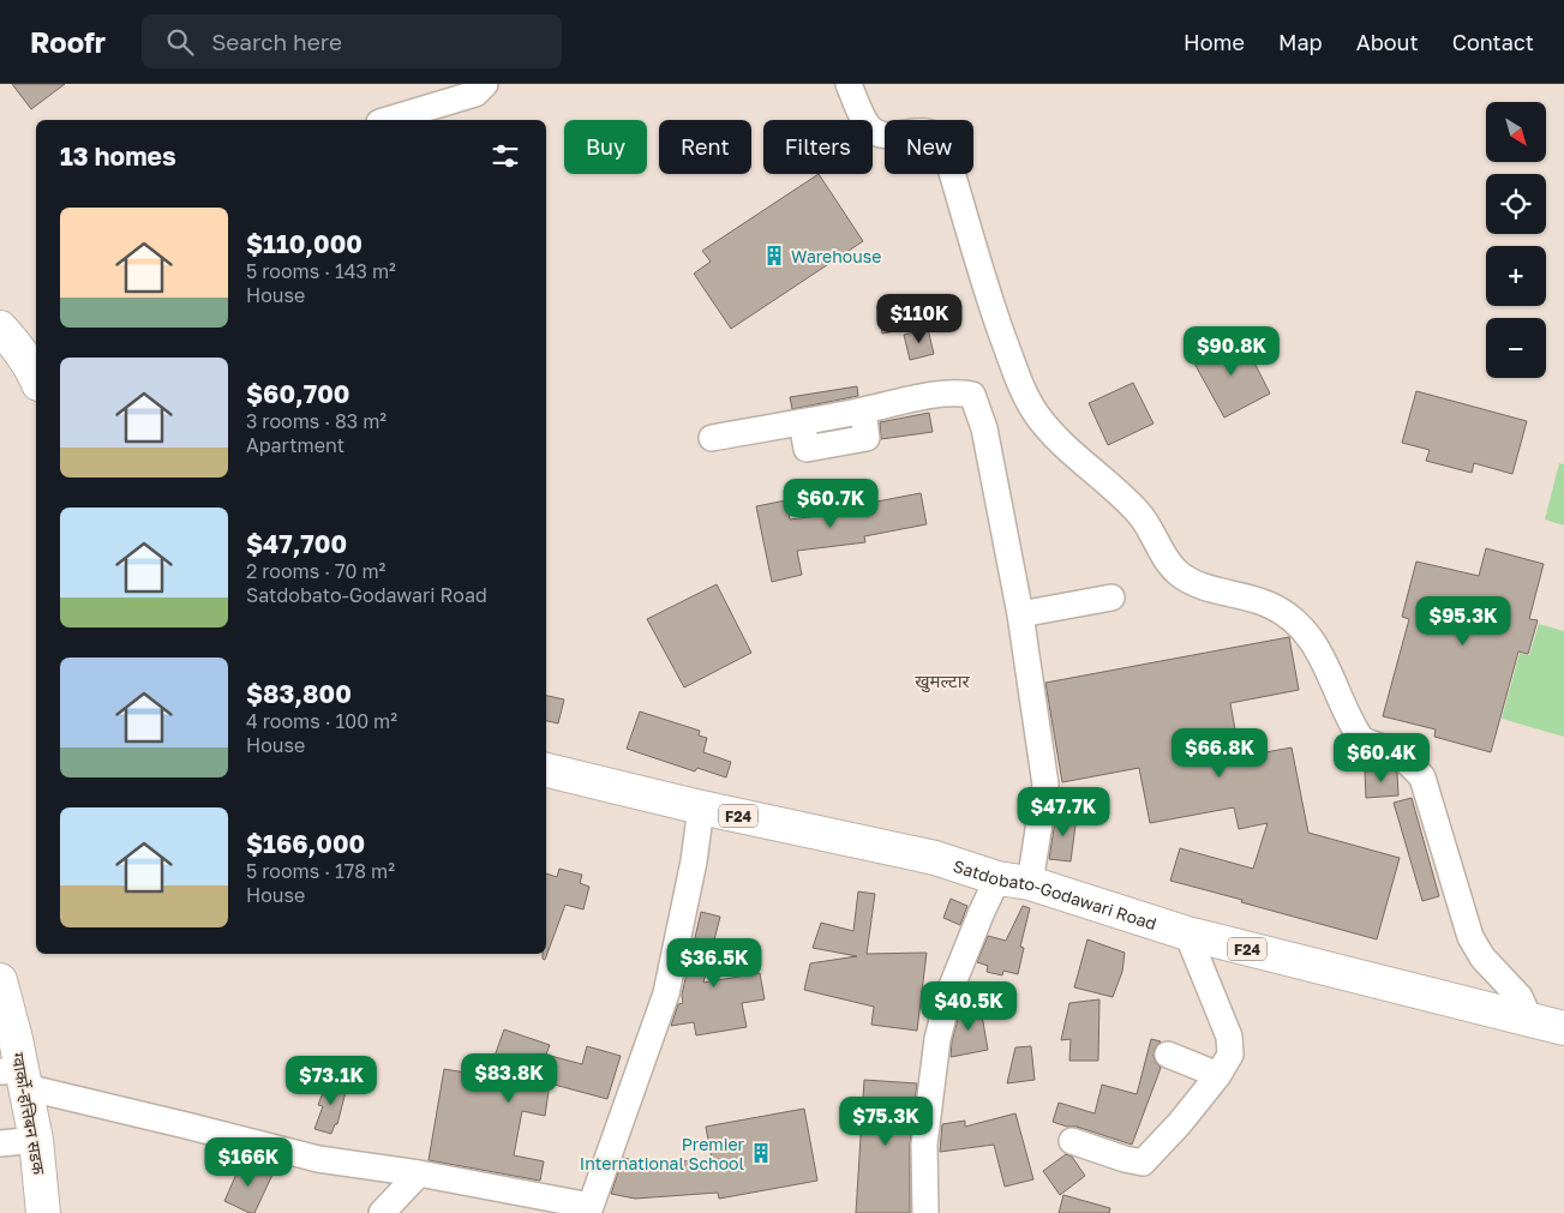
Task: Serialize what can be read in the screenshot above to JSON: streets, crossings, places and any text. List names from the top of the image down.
{
  "streets": {
    "main road": ["F24", "Satdobato-Godawari Road", "ग्वार्को-हत्तिबन सडक"]
  },
  "districts": ["खुमल्टार"],
  "places": {
    "building": ["Warehouse", "Premier International School"]
  },
  "north": "bottom right",
  "page": {
    "header": "Roofr",
    "search": "Search here",
    "nav": [
      "Home",
      "Map",
      "About",
      "Contact"
    ],
    "map_buttons": ["+", "−"],
    "chip": [
      "Buy",
      "Rent",
      "Filters",
      "New"
    ],
    "heading": "13 homes",
    "list": [
      {
        "name": "$110,000",
        "note": "5 rooms · 143 m² · House"
      },
      {
        "name": "$60,700",
        "note": "3 rooms · 83 m² · Apartment"
      },
      {
        "name": "$47,700",
        "note": "2 rooms · 70 m² · Satdobato-Godawari Road"
      },
      {
        "name": "$83,800",
        "note": "4 rooms · 100 m² · House"
      },
      {
        "name": "$166,000",
        "note": "5 rooms · 178 m² · House"
      }
    ],
    "price": [
      "$110K",
      "$90.8K",
      "$60.7K",
      "$95.3K",
      "$66.8K",
      "$60.4K",
      "$47.7K",
      "$36.5K",
      "$40.5K",
      "$83.8K",
      "$73.1K",
      "$75.3K",
      "$166K"
    ]
  }
}
